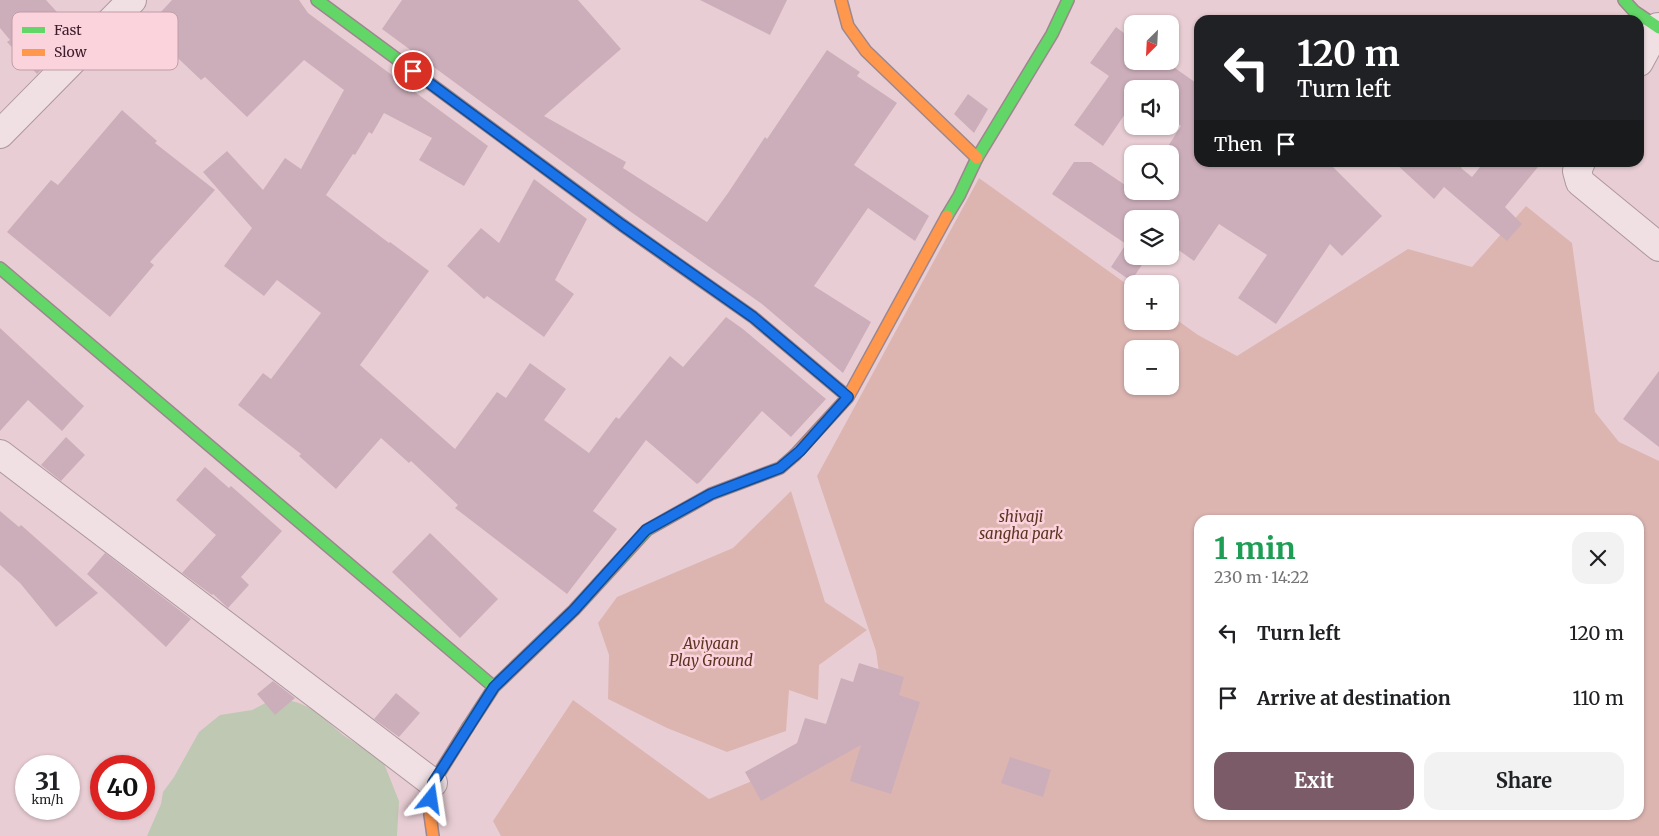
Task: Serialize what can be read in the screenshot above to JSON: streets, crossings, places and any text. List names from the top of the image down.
{
  "parks": ["shivaji sangha park", "Aviyaan Play Ground"],
  "legend": ["Fast", "Slow"],
  "north": "bottom left",
  "page": {
    "map_buttons": ["+", "−"],
    "turn": ["120 m", "Turn left"],
    "then": "Then",
    "heading": ["1 min", "230 m · 14:22"],
    "list": [
      {
        "name": "Turn left",
        "value": "120 m"
      },
      {
        "name": "Arrive at destination",
        "value": "110 m"
      }
    ],
    "buttons": ["Exit", "Share"],
    "speed": "31 km/h",
    "limit": "40"
  }
}
